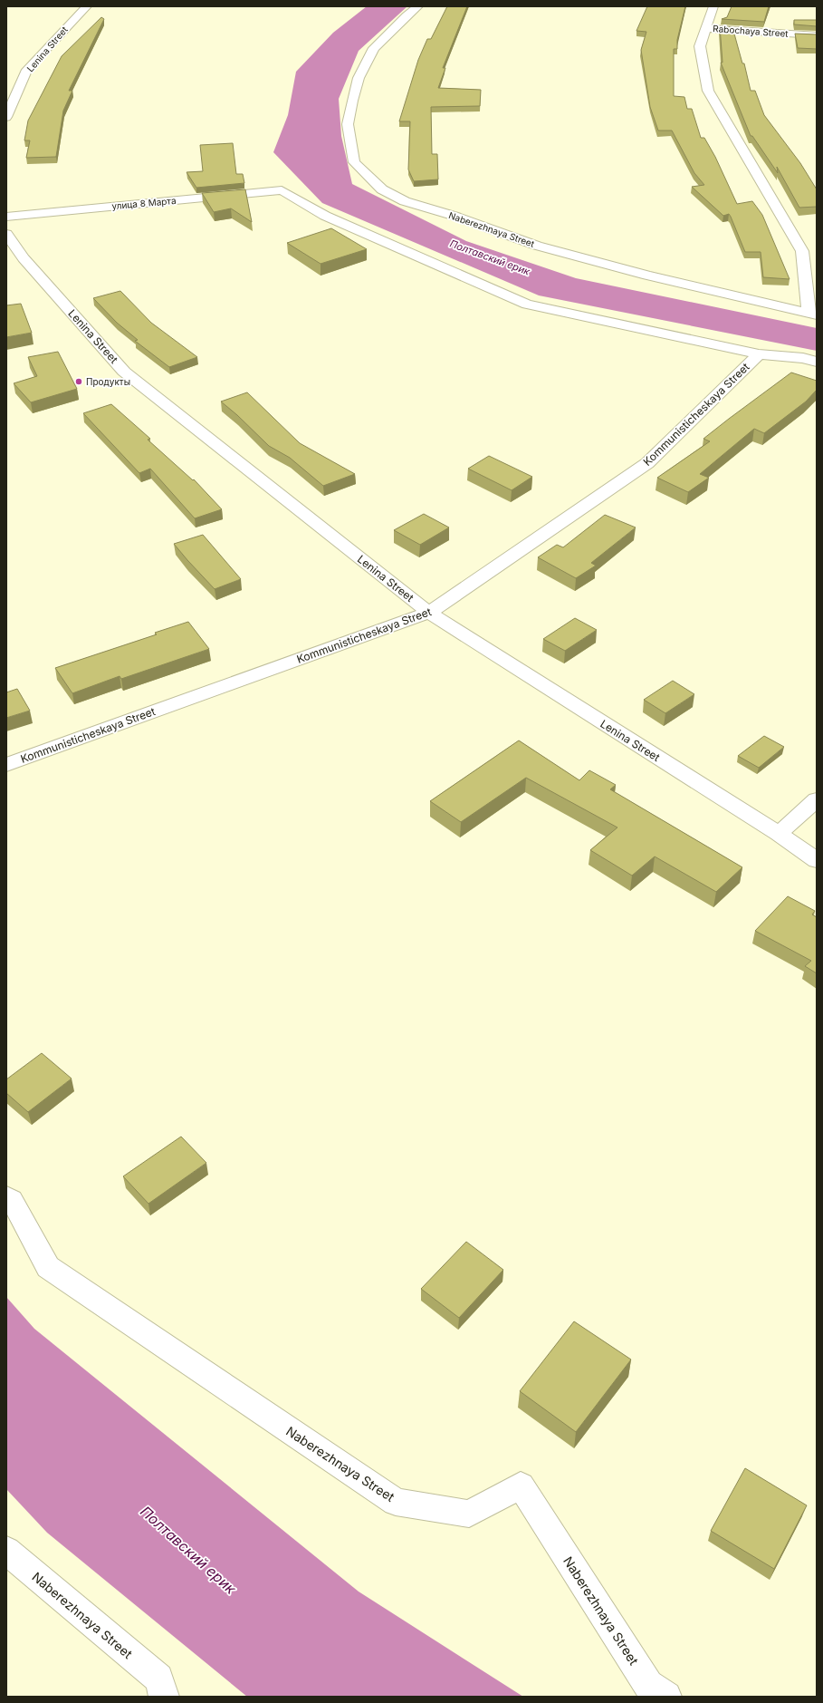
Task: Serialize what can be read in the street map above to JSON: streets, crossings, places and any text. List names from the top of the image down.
{
  "streets": {
    "street": [
      "Rabochaya Street",
      "Lenina Street",
      "улица 8 Марта",
      "Naberezhnaya Street",
      "Kommunisticheskaya Street"
    ]
  },
  "crossings": [
    ["Lenina Street", "Kommunisticheskaya Street"],
    ["улица 8 Марта", "Kommunisticheskaya Street"]
  ],
  "water": ["Полтавский ерик"],
  "places": ["Продукты"]
}
